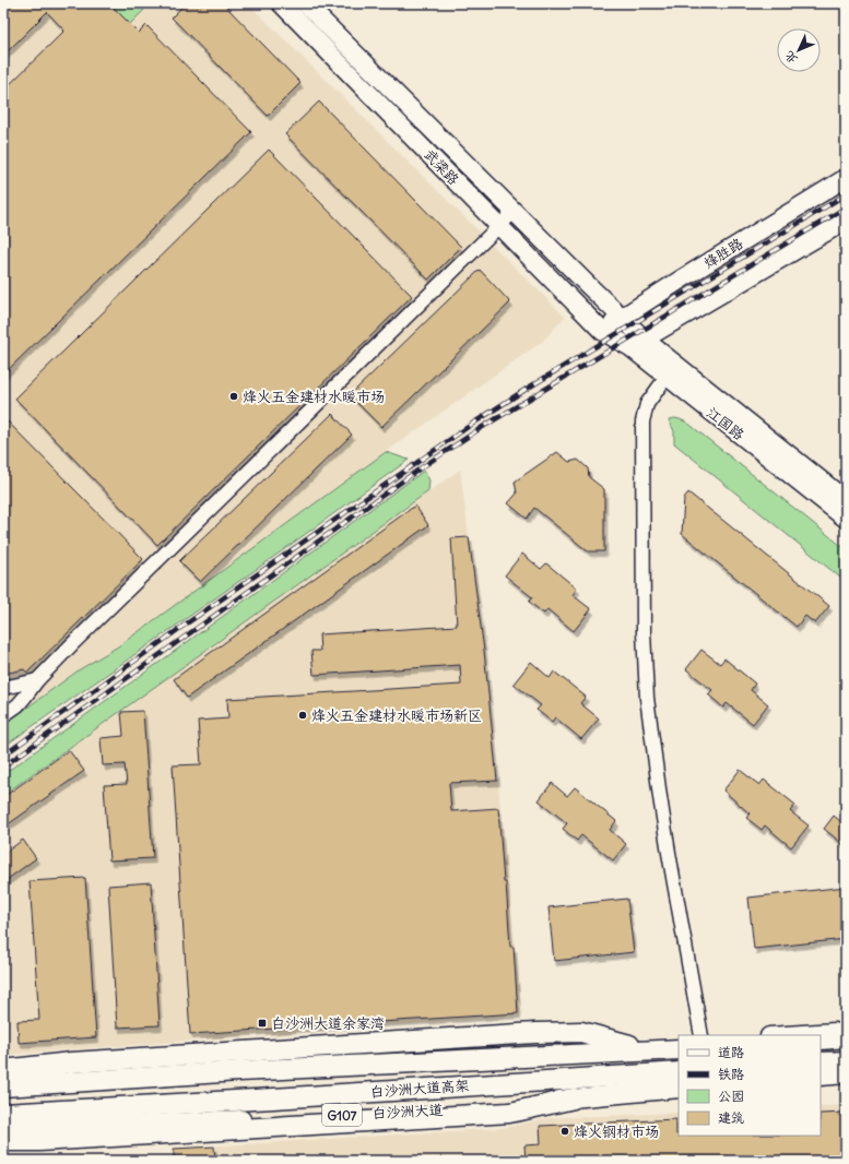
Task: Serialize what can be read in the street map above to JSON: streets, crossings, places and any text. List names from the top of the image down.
{
  "streets": {
    "highway": ["白沙洲大道高架"],
    "main road": [
      "武梁路",
      "烽胜路",
      "江国路",
      "白沙洲大道",
      "G107"
    ]
  },
  "crossings": [
    ["武梁路", "烽胜路"],
    ["武梁路", "江国路"],
    ["烽胜路", "江国路"]
  ],
  "places": {
    "other": ["烽火五金建材水暖市场", "烽火五金建材水暖市场新区", "烽火钢材市场"],
    "transit": ["白沙洲大道余家湾"]
  },
  "legend": [
    "道路",
    "铁路",
    "公园",
    "建筑"
  ],
  "north": "bottom left"
}
